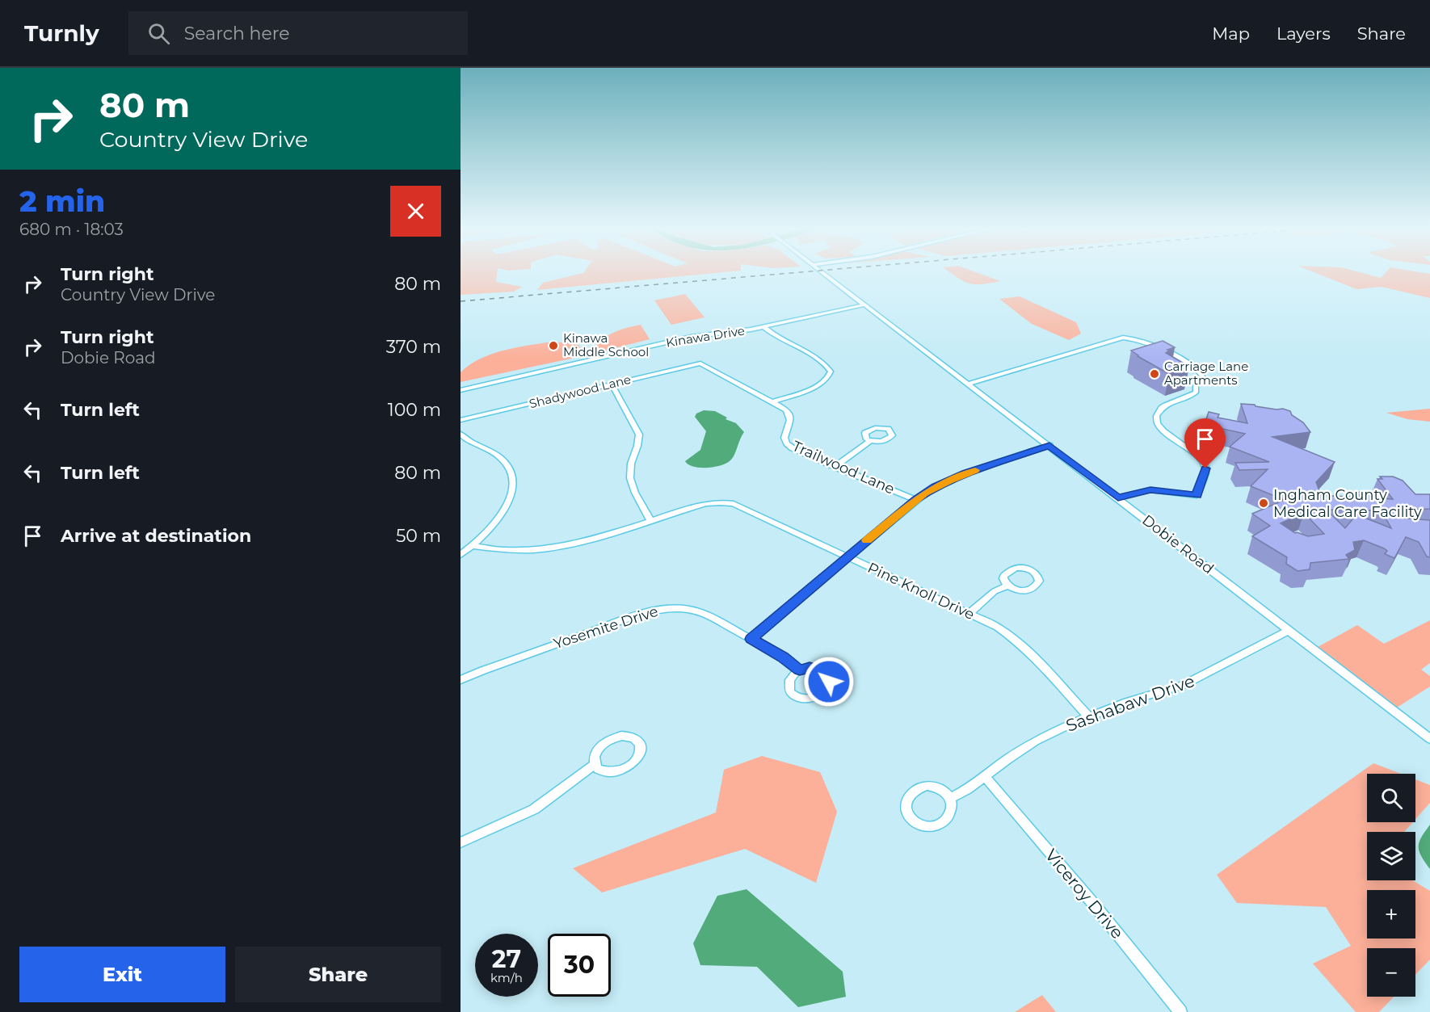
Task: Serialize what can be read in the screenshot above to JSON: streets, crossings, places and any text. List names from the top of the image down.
{
  "streets": {
    "street": [
      "Kinawa Drive",
      "Shadywood Lane",
      "Trailwood Lane",
      "Dobie Road",
      "Pine Knoll Drive",
      "Yosemite Drive",
      "Sashabaw Drive",
      "Viceroy Drive"
    ]
  },
  "crossings": [
    ["Kinawa Drive", "Dobie Road"],
    ["Shadywood Lane", "Trailwood Lane"],
    ["Dobie Road", "Sashabaw Drive"],
    ["Pine Knoll Drive", "Sashabaw Drive"],
    ["Sashabaw Drive", "Viceroy Drive"]
  ],
  "places": ["Kinawa Middle School", "Carriage Lane Apartments", "Ingham County Medical Care Facility"],
  "page": {
    "header": "Turnly",
    "search": "Search here",
    "nav": ["Map", "Layers", "Share"],
    "turn": ["80 m", "Country View Drive"],
    "heading": ["2 min", "680 m · 18:03"],
    "list": [
      {
        "name": "Turn right",
        "note": "Country View Drive",
        "value": "80 m"
      },
      {
        "name": "Turn right",
        "note": "Dobie Road",
        "value": "370 m"
      },
      {
        "name": "Turn left",
        "value": "100 m"
      },
      {
        "name": "Turn left",
        "value": "80 m"
      },
      {
        "name": "Arrive at destination",
        "value": "50 m"
      }
    ],
    "map_buttons": ["+", "−"],
    "speed": "27 km/h",
    "limit": "30",
    "buttons": ["Exit", "Share"]
  }
}
